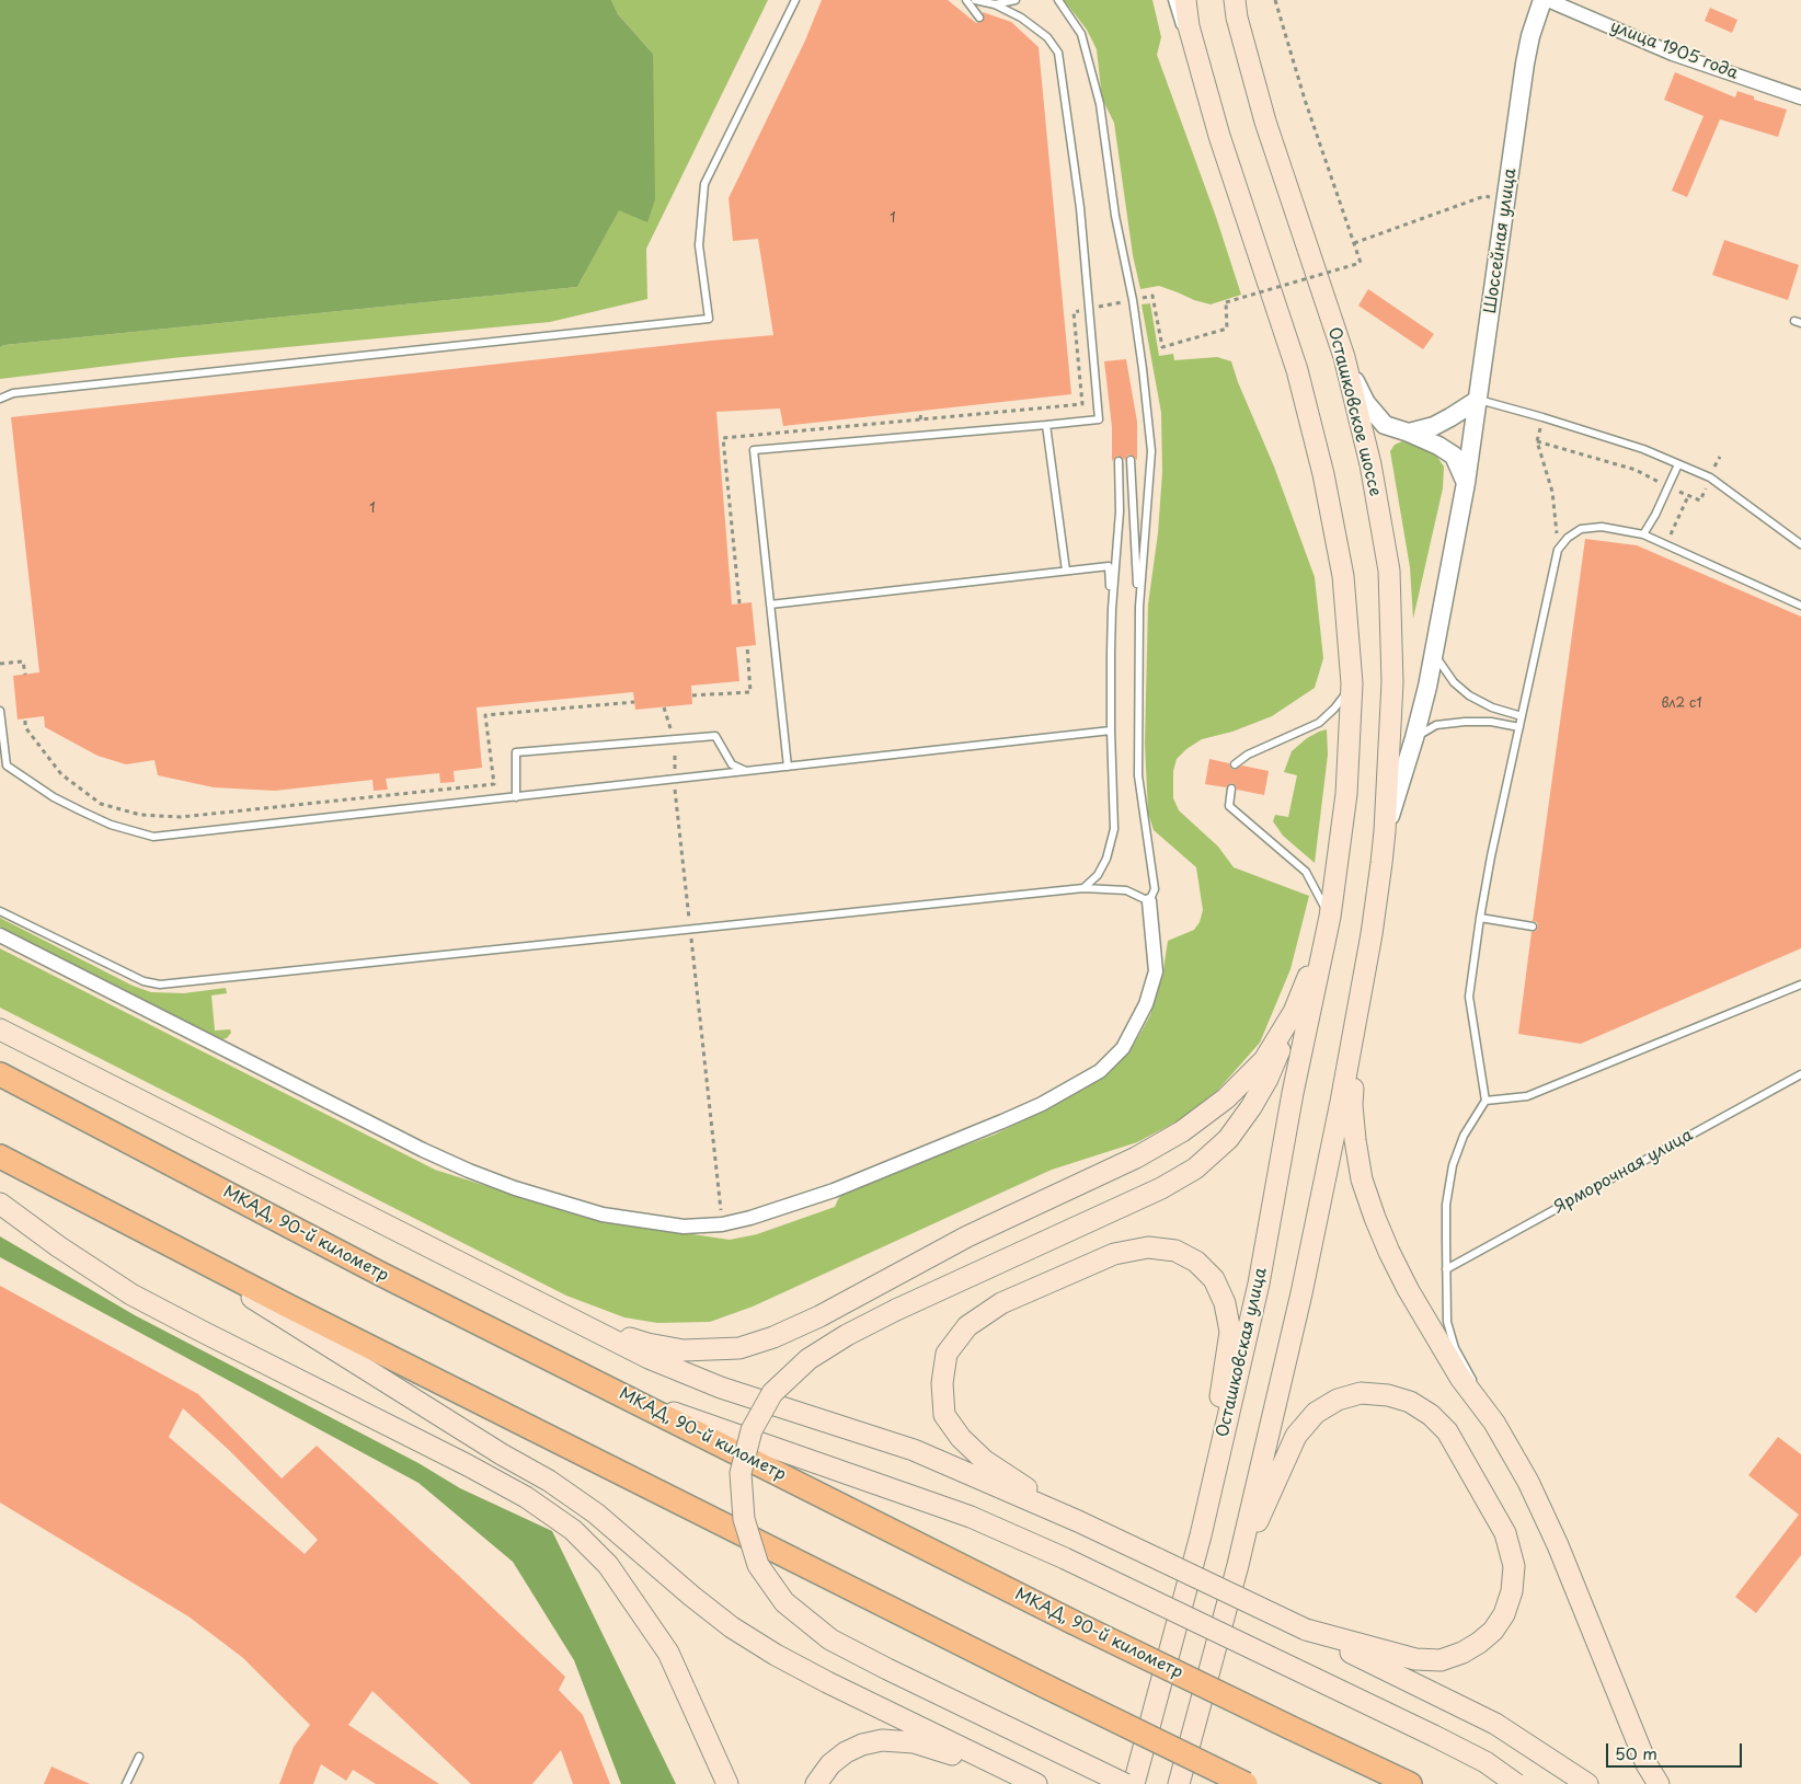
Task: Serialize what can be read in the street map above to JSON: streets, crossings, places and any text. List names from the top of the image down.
{
  "streets": {
    "highway": ["МКАД, 90-й километр"],
    "main road": ["Осташковское шоссе", "Осташковская улица"],
    "street": ["улица 1905 года", "Шоссейная улица"],
    "lane": ["Ярморочная улица"]
  },
  "crossings": [
    ["Шоссейная улица", "Осташковское шоссе"]
  ],
  "house_numbers": ["1", "1", "вл2 с1"],
  "scale_bar": "50 m"
}
